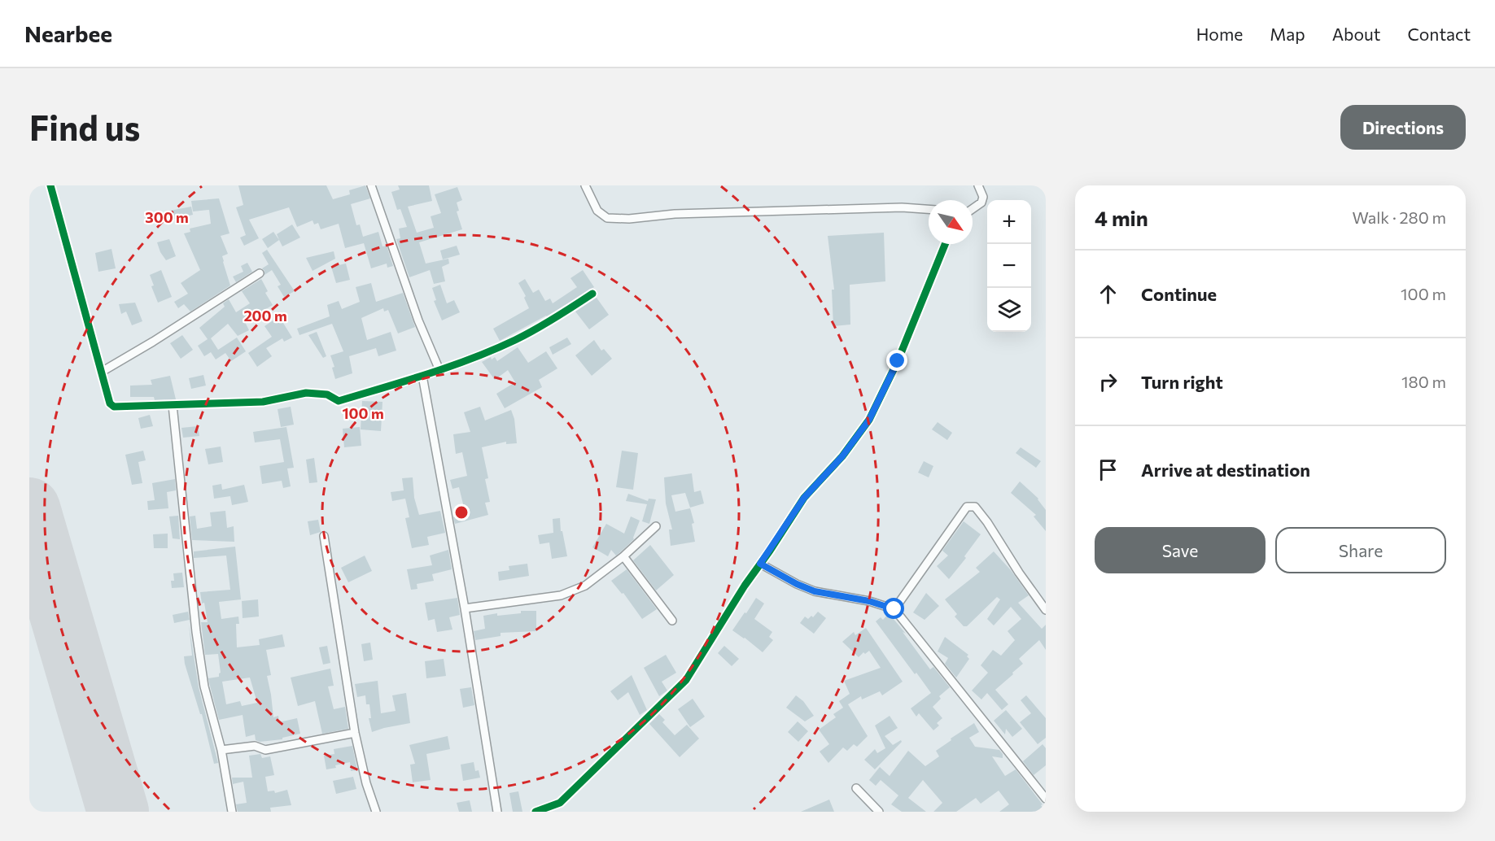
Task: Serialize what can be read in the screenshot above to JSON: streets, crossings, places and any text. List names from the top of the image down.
{
  "north": "bottom right",
  "page": {
    "header": "Nearbee",
    "nav": [
      "Home",
      "Map",
      "About",
      "Contact"
    ],
    "buttons": [
      "Directions",
      ["Save", "Share"]
    ],
    "title": "Find us",
    "heading": ["4 min", "Walk · 280 m"],
    "map_buttons": ["+", "−"],
    "list": [
      ["Continue", "100 m"],
      ["Turn right", "180 m"],
      "Arrive at destination"
    ]
  },
  "rings": ["300 m", "200 m", "100 m"]
}
